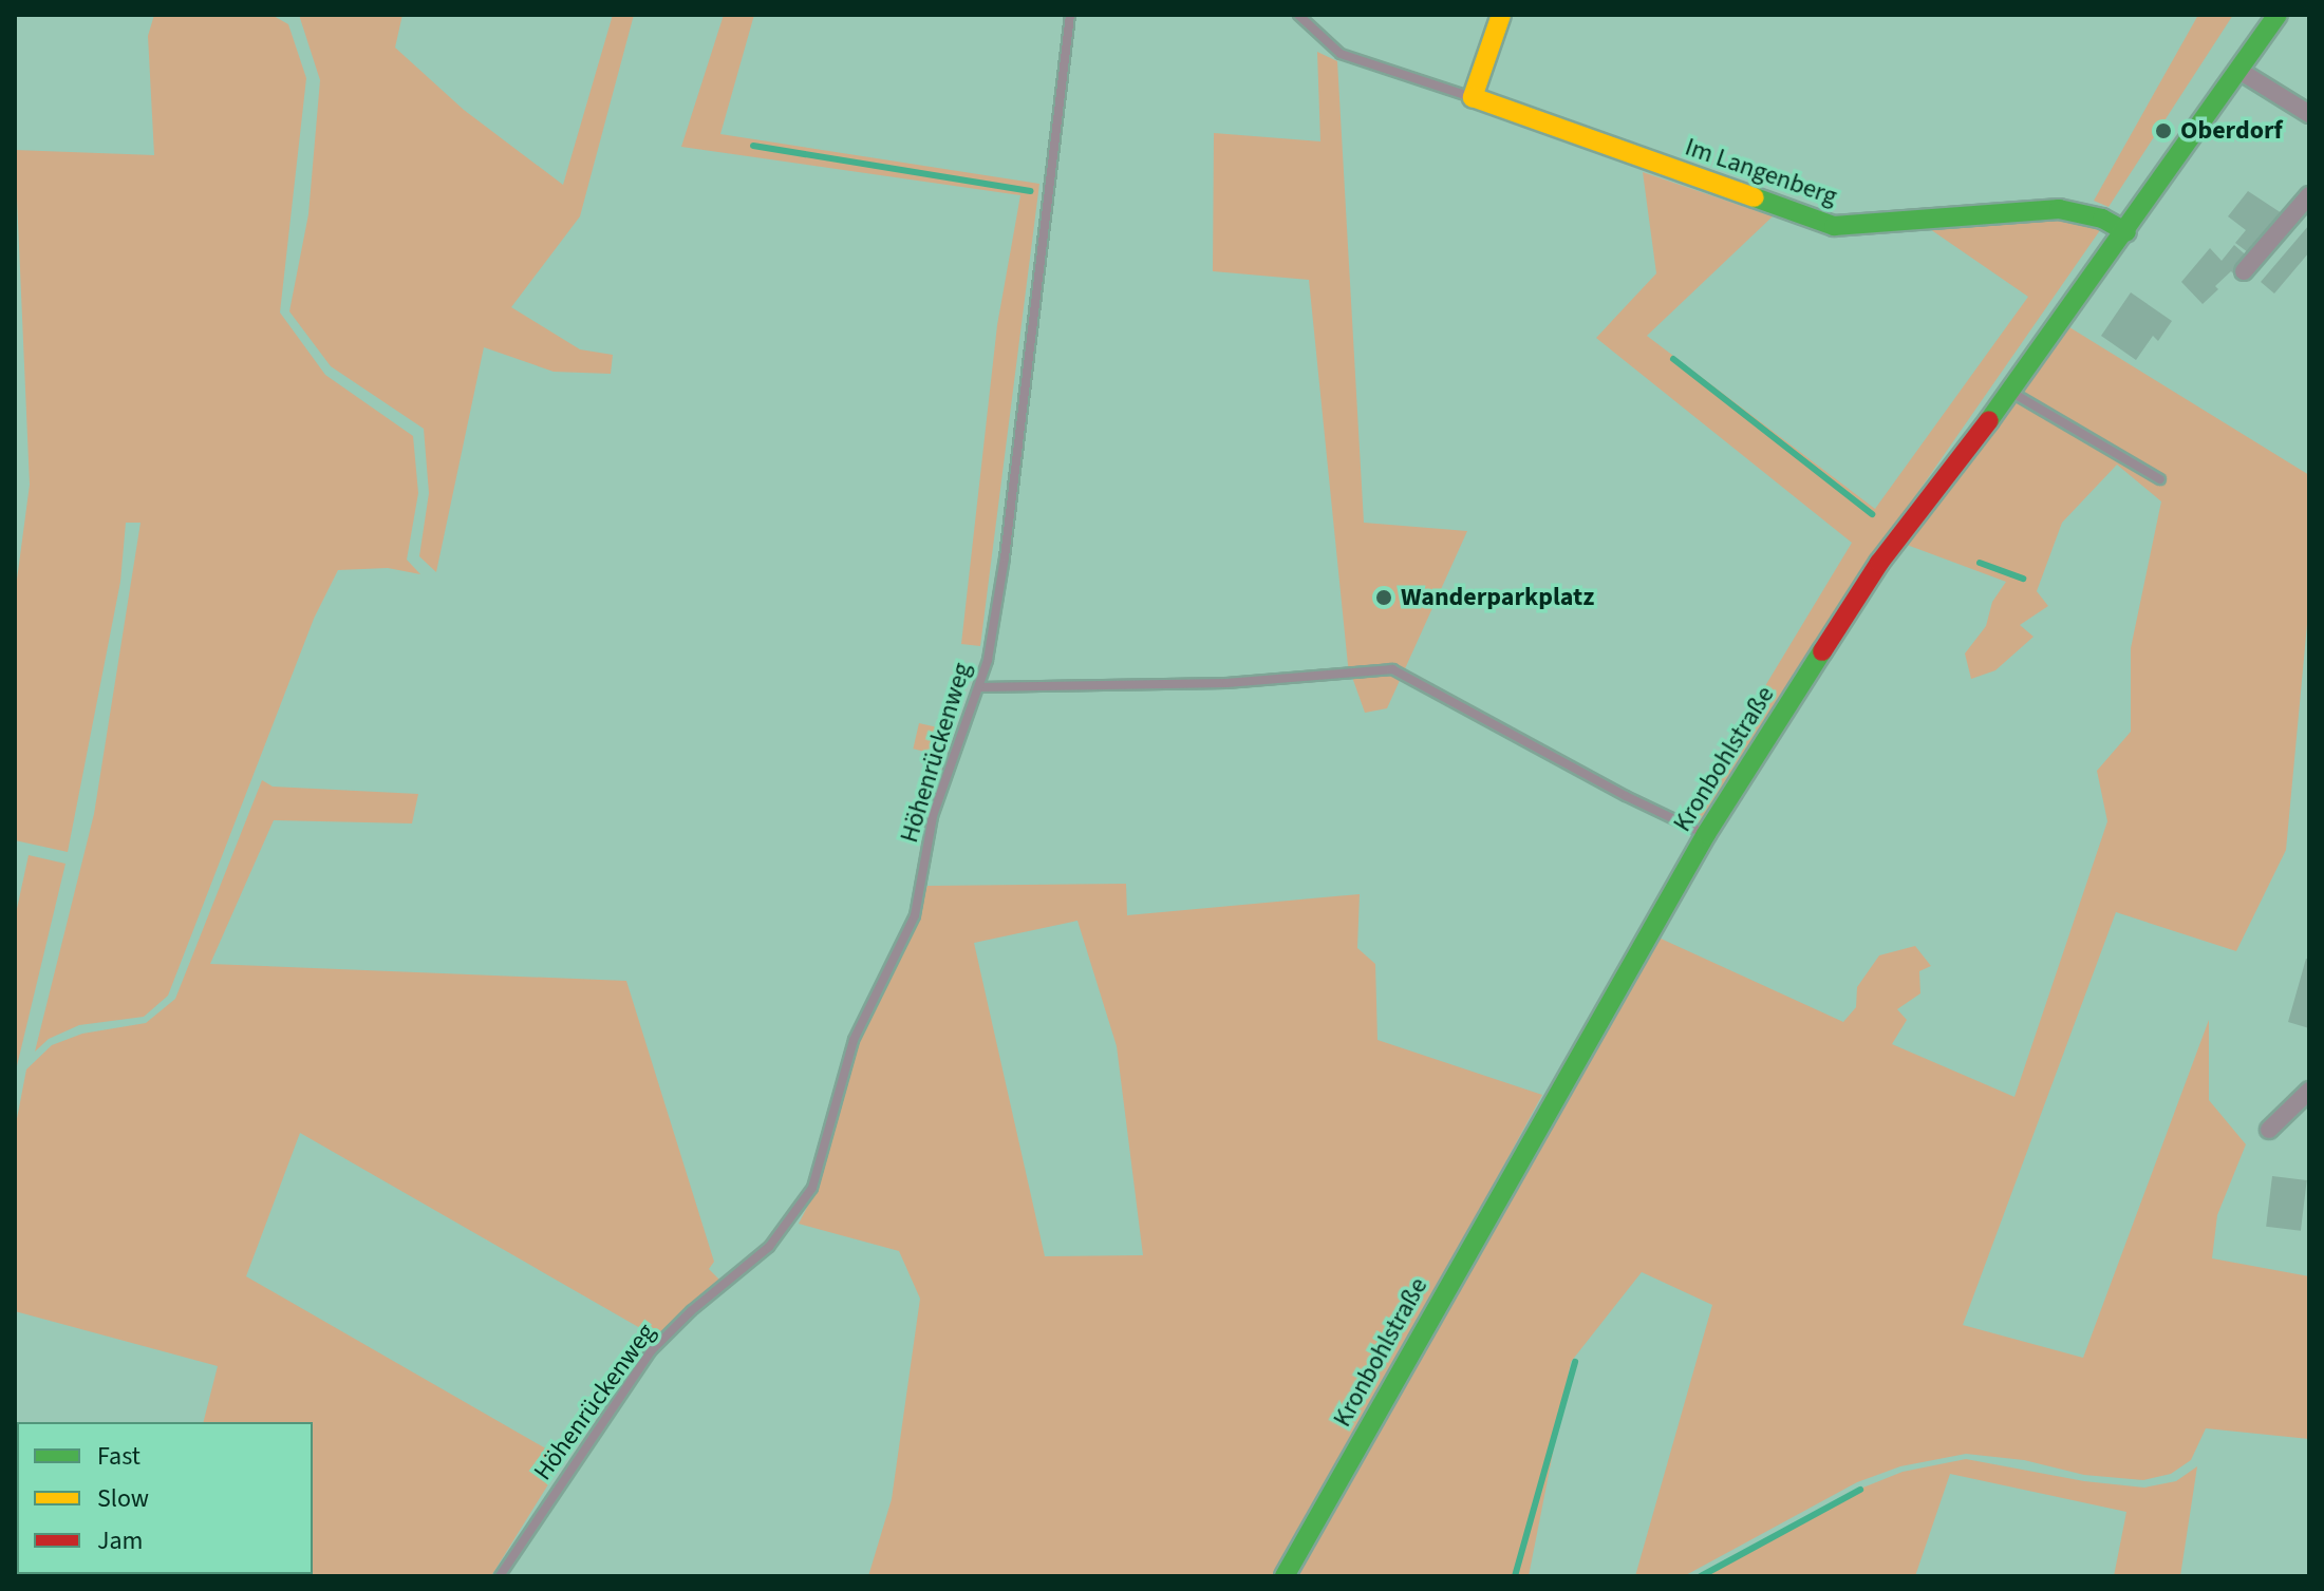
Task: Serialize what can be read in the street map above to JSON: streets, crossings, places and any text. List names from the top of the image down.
{
  "streets": {
    "main road": ["Im Langenberg", "Kronbohlstraße"],
    "lane": ["Höhenrückenweg"]
  },
  "crossings": [
    ["Im Langenberg", "Kronbohlstraße"]
  ],
  "places": ["Oberdorf", "Wanderparkplatz"],
  "legend": ["Fast", "Slow", "Jam"]
}
